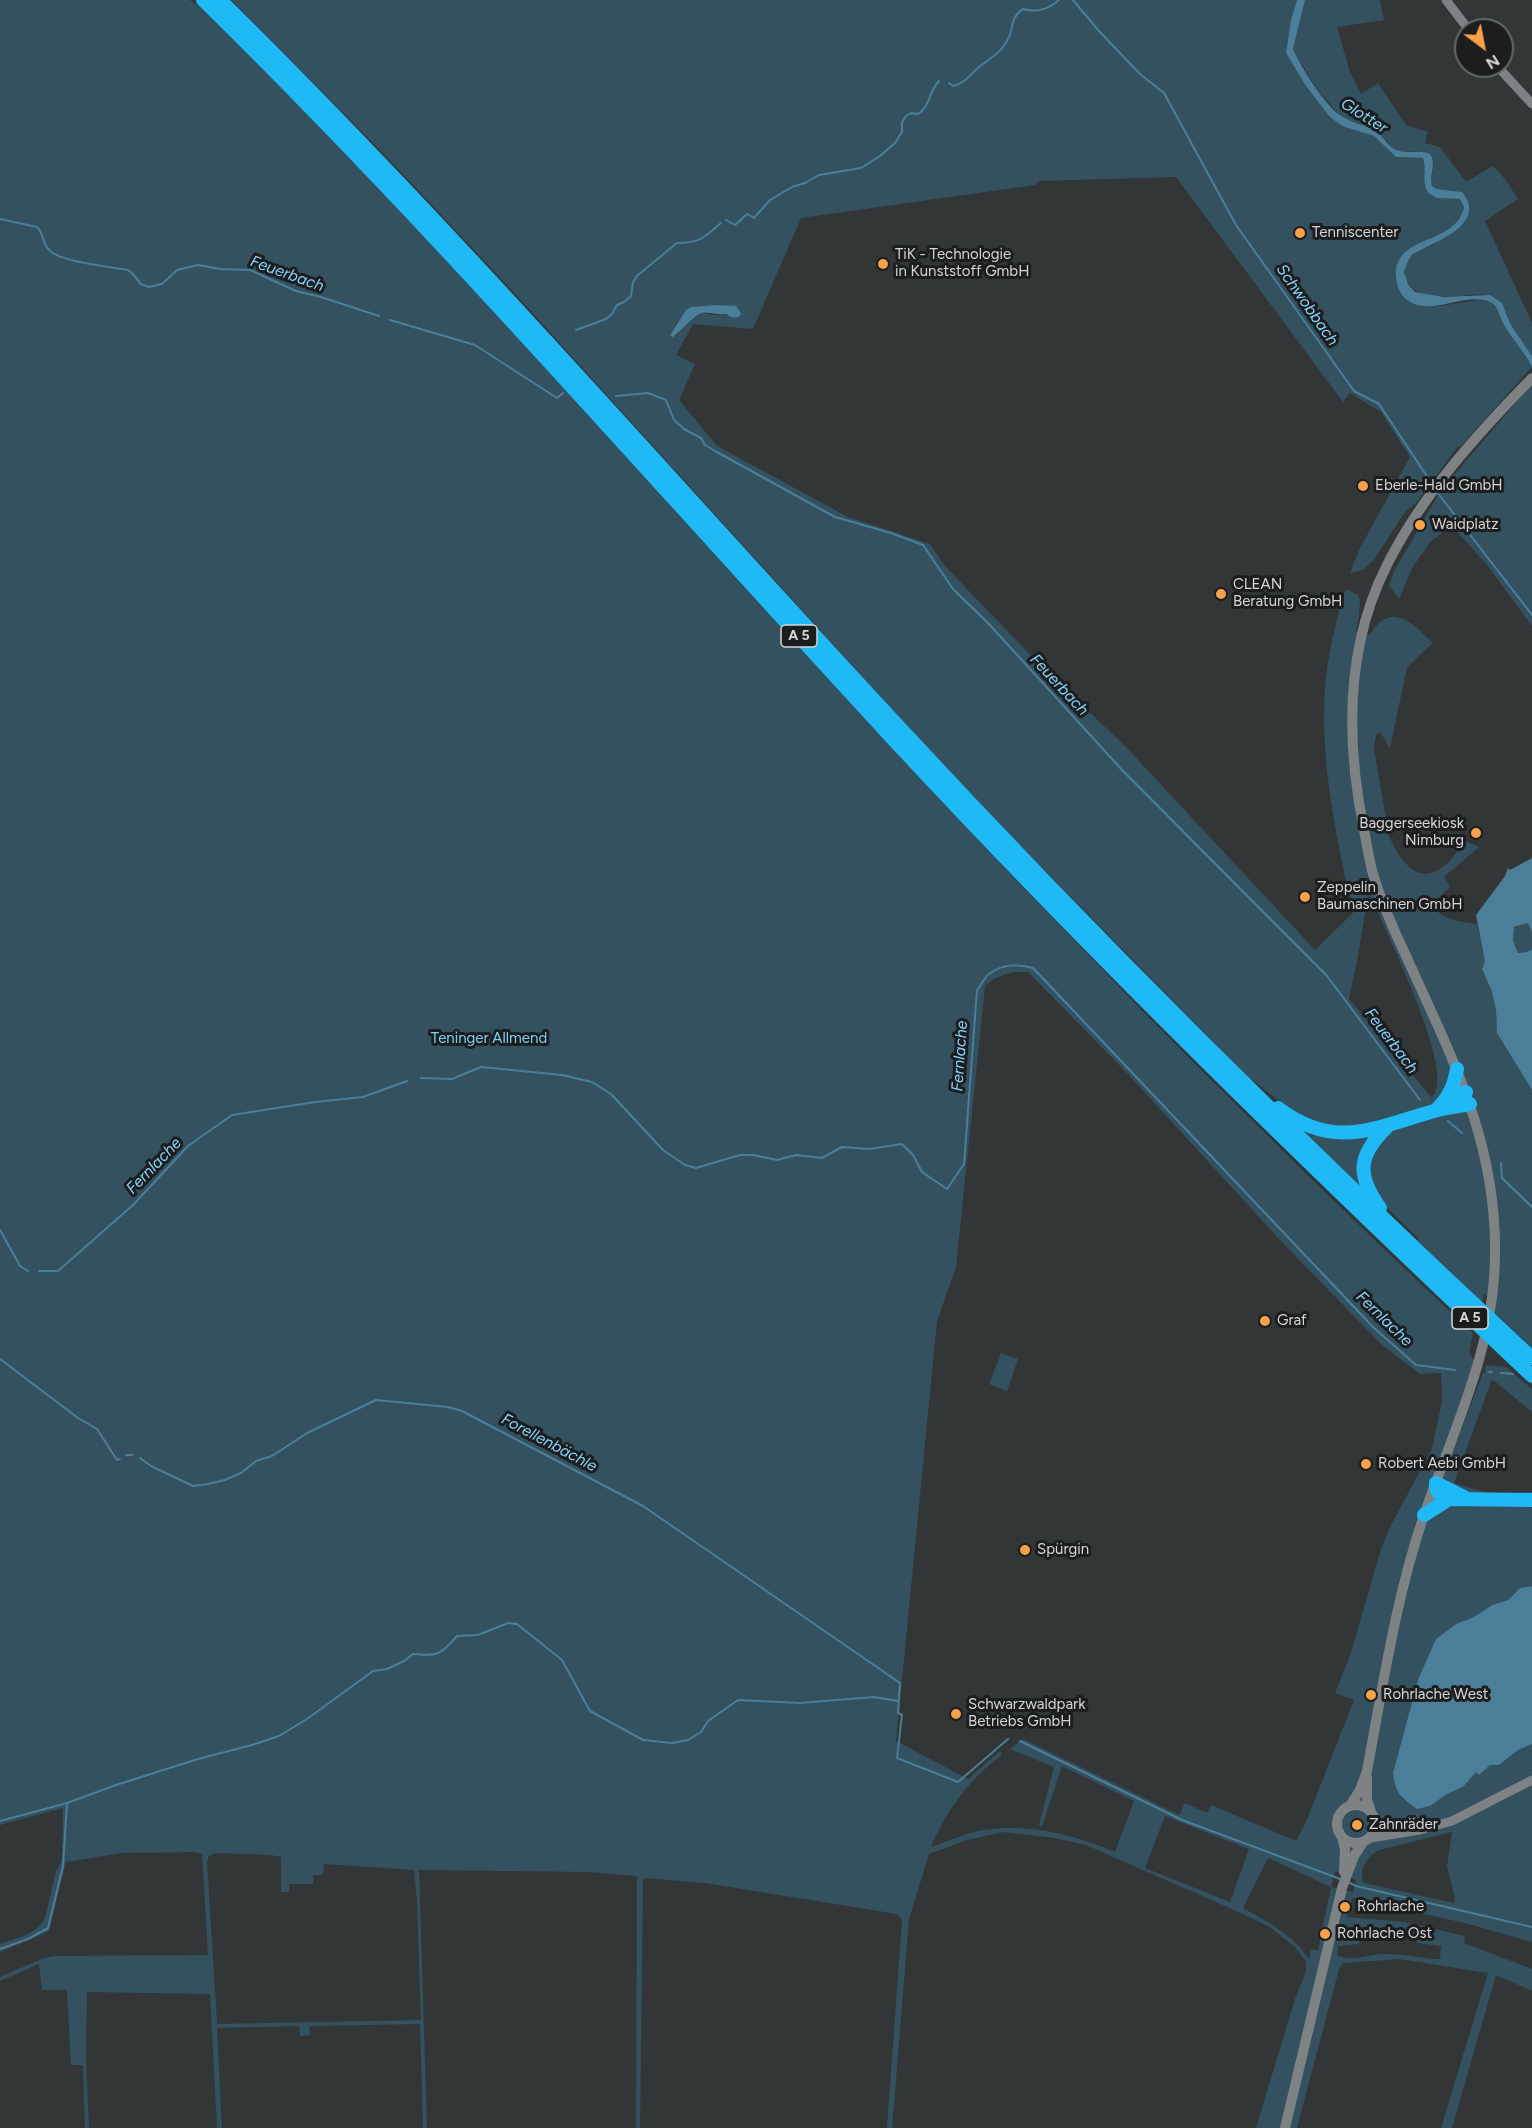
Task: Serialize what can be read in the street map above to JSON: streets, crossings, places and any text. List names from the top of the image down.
{
  "streets": {
    "highway": ["A 5"]
  },
  "water": [
    "Glotter",
    "Feuerbach",
    "Schwobbach",
    "Fernlache",
    "Forellenbächle"
  ],
  "parks": ["Teninger Allmend"],
  "places": [
    "Tenniscenter",
    "TiK - Technologie in Kunststoff GmbH",
    "Eberle-Hald GmbH",
    "Waidplatz",
    "CLEAN Beratung GmbH",
    "Baggerseekiosk Nimburg",
    "Zeppelin Baumaschinen GmbH",
    "Graf",
    "Robert Aebi GmbH",
    "Spürgin",
    "Rohrlache West",
    "Schwarzwaldpark Betriebs GmbH",
    "Zahnräder",
    "Rohrlache",
    "Rohrlache Ost"
  ],
  "north": "bottom right"
}
